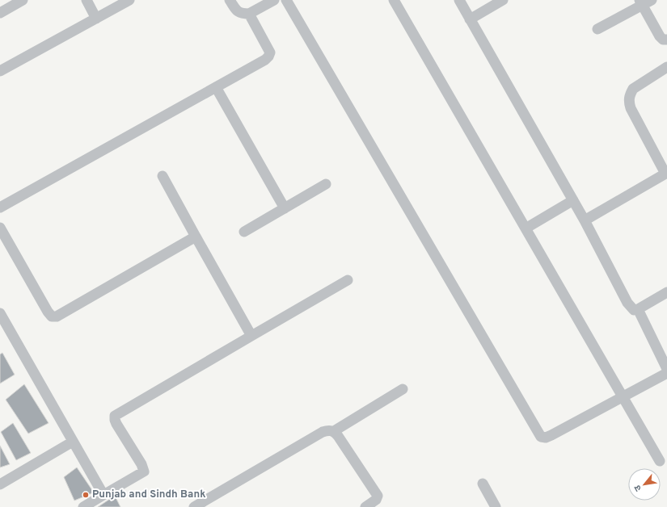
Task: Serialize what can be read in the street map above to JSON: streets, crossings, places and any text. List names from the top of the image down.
{
  "places": ["Punjab and Sindh Bank"],
  "north": "bottom left"
}
